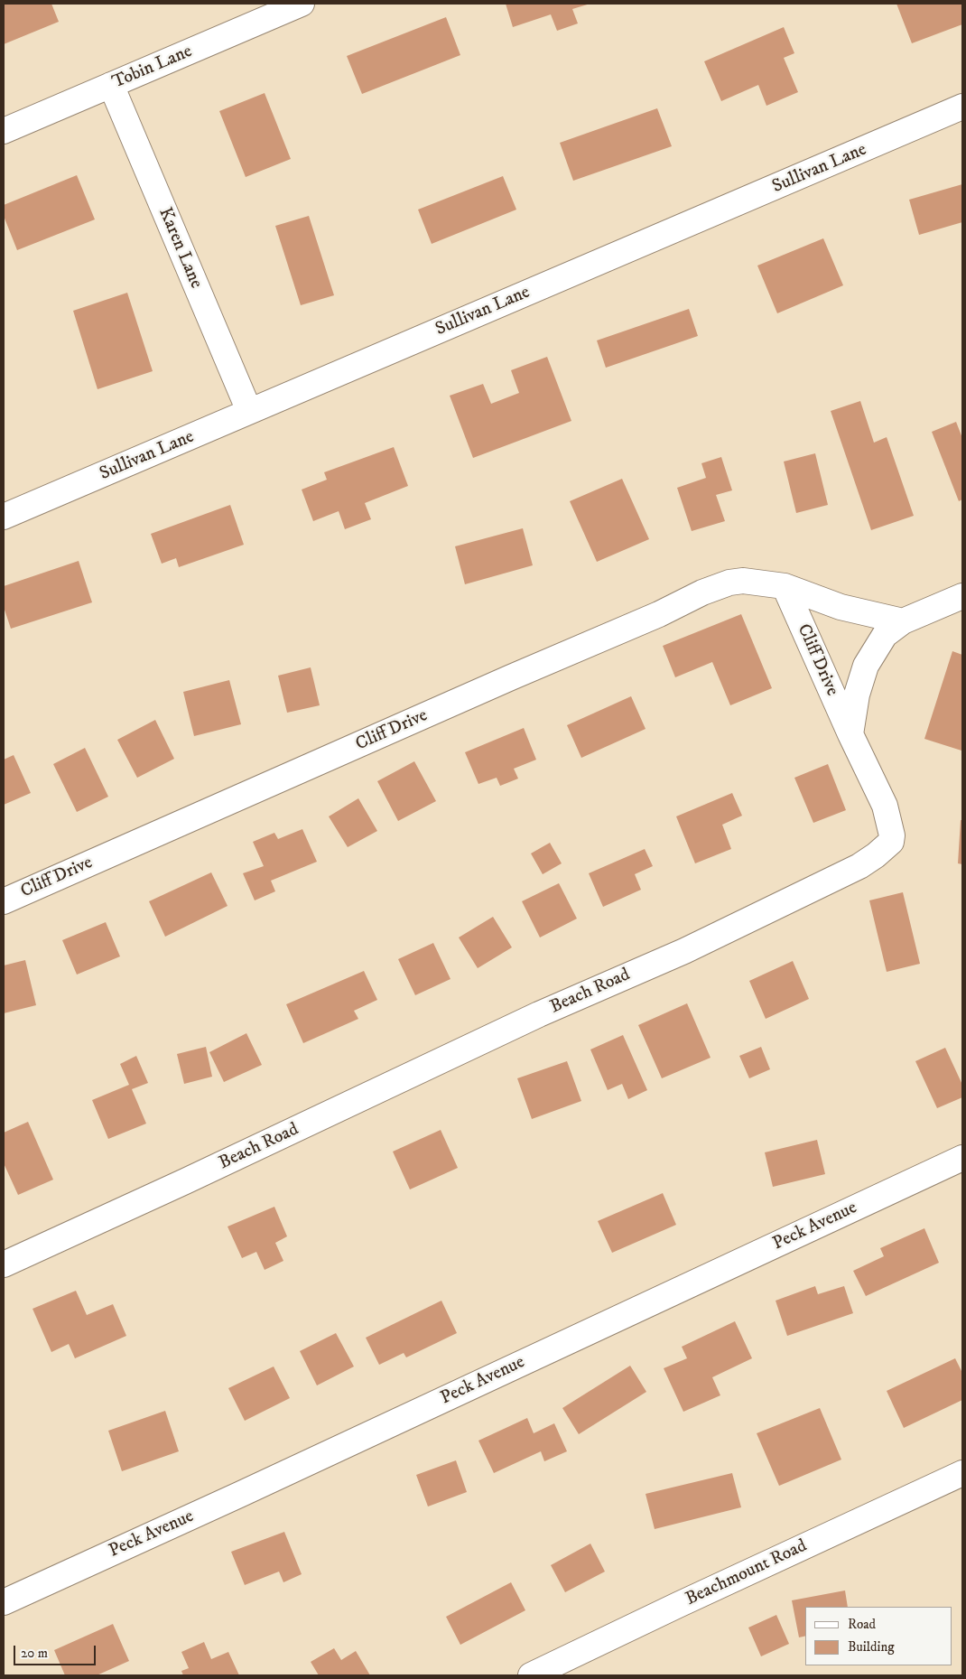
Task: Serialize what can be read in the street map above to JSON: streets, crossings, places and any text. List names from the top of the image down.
{
  "streets": {
    "street": [
      "Tobin Lane",
      "Sullivan Lane",
      "Karen Lane",
      "Cliff Drive",
      "Beach Road",
      "Peck Avenue",
      "Beachmount Road"
    ]
  },
  "crossings": [
    ["Tobin Lane", "Karen Lane"],
    ["Sullivan Lane", "Karen Lane"],
    ["Cliff Drive", "Beach Road"]
  ],
  "legend": ["Road", "Building"],
  "scale_bar": "20 m"
}
